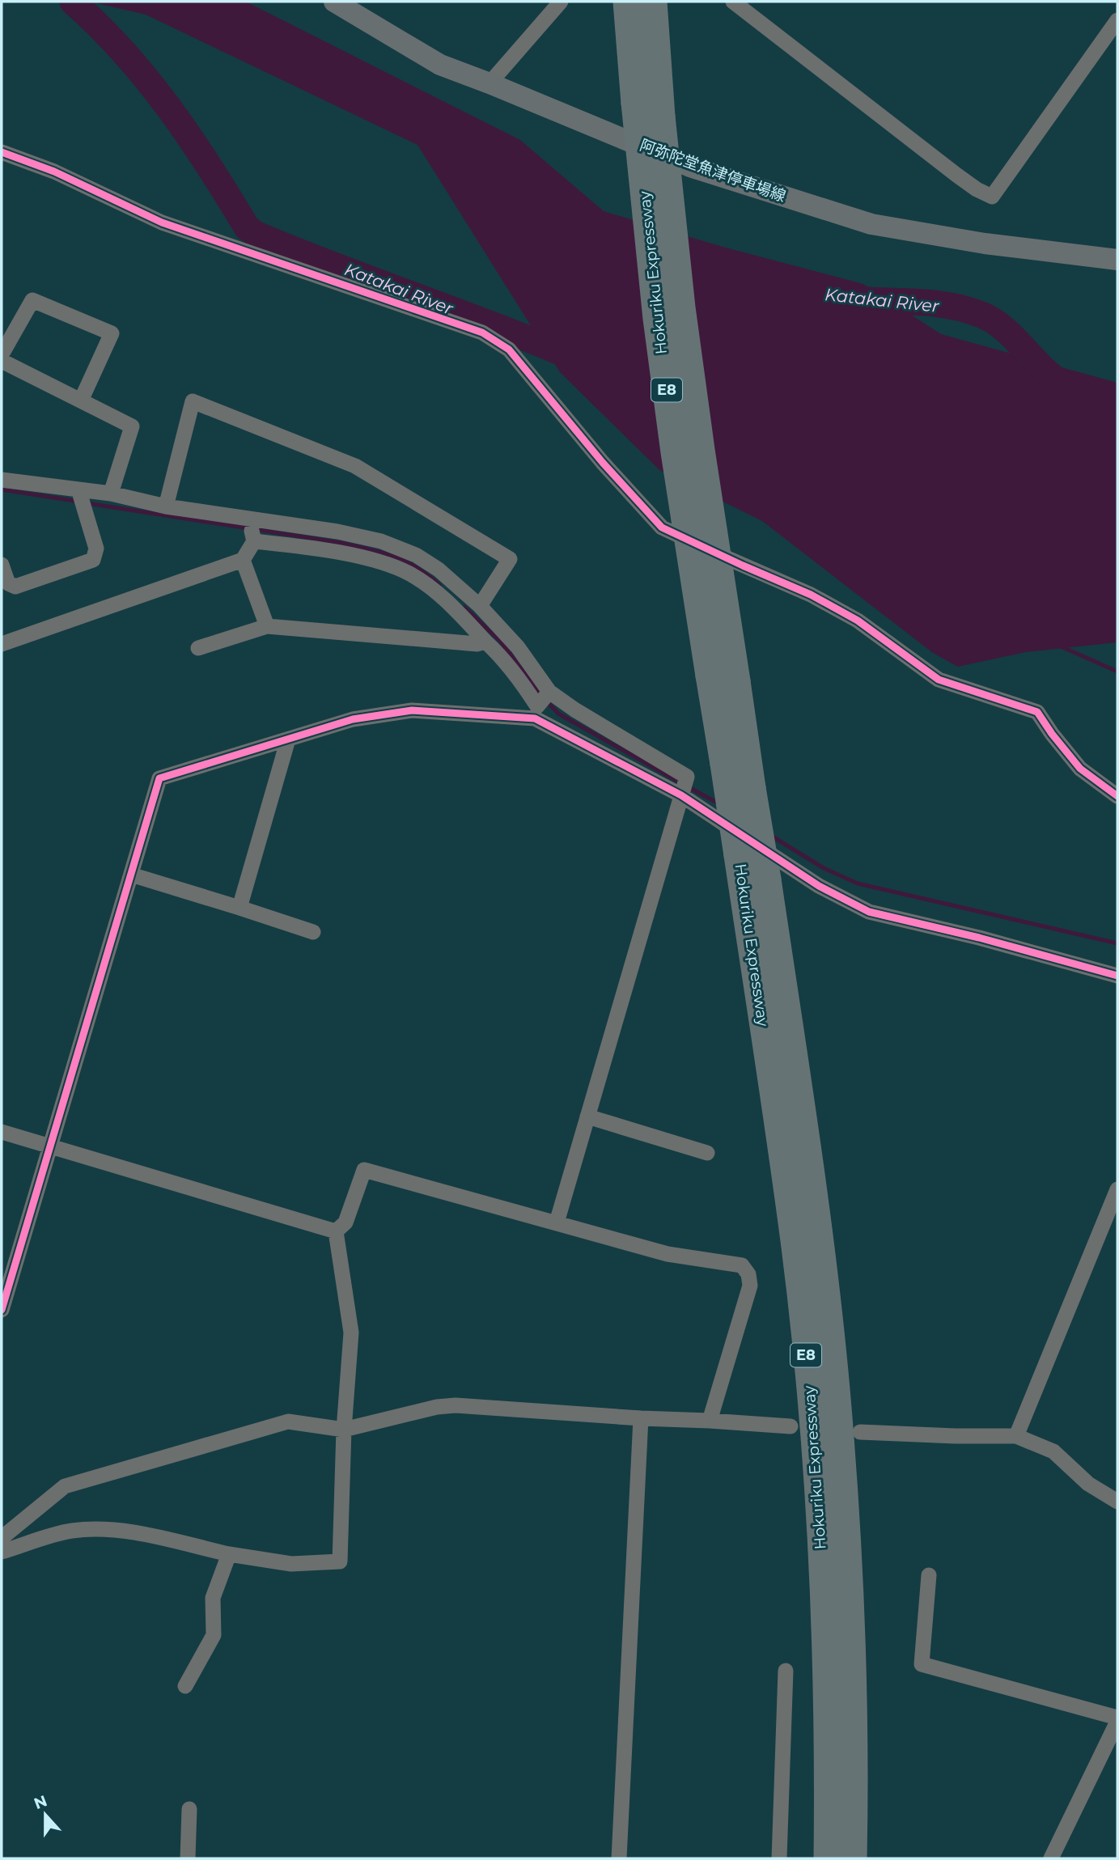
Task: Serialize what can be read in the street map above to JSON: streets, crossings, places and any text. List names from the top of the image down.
{
  "streets": {
    "highway": ["Hokuriku Expressway", "E8"],
    "main road": ["阿弥陀堂魚津停車場線"]
  },
  "water": ["Katakai River"],
  "north": "top"
}
